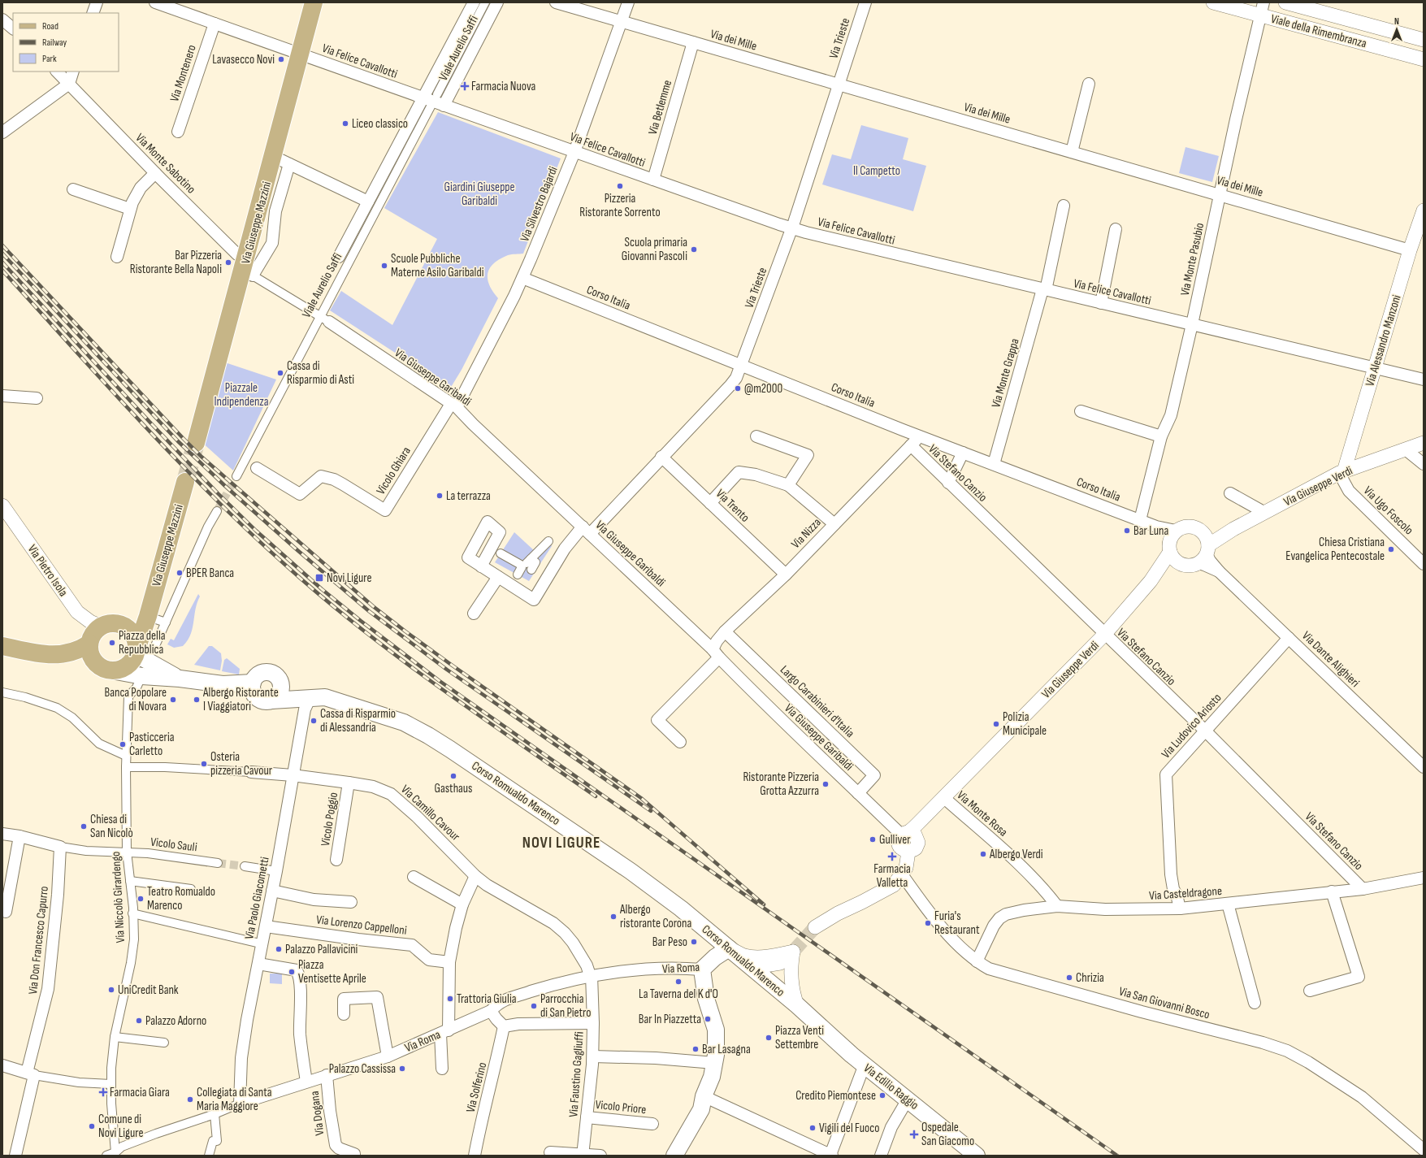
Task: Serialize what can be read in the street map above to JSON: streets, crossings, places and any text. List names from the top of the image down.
{
  "streets": {
    "main road": [
      "Via Giuseppe Mazzini",
      "Corso Romualdo Marenco",
      "Via Roma",
      "Via Edilio Raggio"
    ],
    "street": [
      "Viale della Rimembranza",
      "Via Trieste",
      "Via dei Mille",
      "Viale Aurelio Saffi",
      "Via Felice Cavallotti",
      "Via Montenero",
      "Via Betlemme",
      "Via Monte Sabotino",
      "Via Silvestro Bajardi",
      "Via Monte Pasubio",
      "Corso Italia",
      "Via Alessandro Manzoni",
      "Via Monte Grappa",
      "Via Giuseppe Garibaldi",
      "Vicolo Ghiara",
      "Via Stefano Canzio",
      "Via Giuseppe Verdi",
      "Via Trento",
      "Via Ugo Foscolo",
      "Via Nizza",
      "Via Pietro Isola",
      "Via Dante Alighieri",
      "Largo Carabinieri d'Italia",
      "Via Ludovico Ariosto",
      "Via Camillo Cavour",
      "Via Monte Rosa",
      "Vicolo Poggio",
      "Vicolo Sauli",
      "Via Casteldragone",
      "Via Niccolò Girardengo",
      "Via Paolo Giacometti",
      "Via Lorenzo Cappelloni",
      "Via Don Francesco Capurro",
      "Via San Giovanni Bosco",
      "Via Faustino Gagliuffi",
      "Via Solferino",
      "Vicolo Priore",
      "Via Dogana"
    ]
  },
  "crossings": [
    ["Viale della Rimembranza", "Via Monte Pasubio"],
    ["Via Trieste", "Via dei Mille"],
    ["Via Trieste", "Via Felice Cavallotti"],
    ["Via Trieste", "Corso Italia"],
    ["Via Trieste", "Via Giuseppe Garibaldi"],
    ["Via Trieste", "Via Trento"],
    ["Via dei Mille", "Via Betlemme"],
    ["Via dei Mille", "Via Silvestro Bajardi"],
    ["Via dei Mille", "Via Monte Pasubio"],
    ["Via dei Mille", "Via Alessandro Manzoni"],
    ["Viale Aurelio Saffi", "Via Felice Cavallotti"],
    ["Viale Aurelio Saffi", "Via Monte Sabotino"],
    ["Viale Aurelio Saffi", "Via Giuseppe Garibaldi"],
    ["Viale Aurelio Saffi", "Vicolo Ghiara"],
    ["Via Felice Cavallotti", "Via Montenero"],
    ["Via Felice Cavallotti", "Via Betlemme"],
    ["Via Felice Cavallotti", "Via Silvestro Bajardi"],
    ["Via Felice Cavallotti", "Via Giuseppe Mazzini"],
    ["Via Felice Cavallotti", "Via Monte Pasubio"],
    ["Via Felice Cavallotti", "Via Alessandro Manzoni"],
    ["Via Felice Cavallotti", "Via Monte Grappa"],
    ["Via Monte Sabotino", "Via Giuseppe Mazzini"],
    ["Via Monte Sabotino", "Via Giuseppe Garibaldi"],
    ["Via Silvestro Bajardi", "Corso Italia"],
    ["Via Silvestro Bajardi", "Via Giuseppe Garibaldi"],
    ["Via Silvestro Bajardi", "Vicolo Ghiara"],
    ["Via Giuseppe Mazzini", "Via Pietro Isola"],
    ["Via Monte Pasubio", "Corso Italia"],
    ["Corso Italia", "Via Monte Grappa"],
    ["Corso Italia", "Via Giuseppe Verdi"],
    ["Corso Italia", "Via Nizza"],
    ["Corso Italia", "Via Dante Alighieri"],
    ["Via Alessandro Manzoni", "Via Giuseppe Verdi"],
    ["Via Alessandro Manzoni", "Via Ugo Foscolo"],
    ["Via Giuseppe Garibaldi", "Vicolo Ghiara"],
    ["Via Giuseppe Garibaldi", "Via Giuseppe Verdi"],
    ["Via Giuseppe Garibaldi", "Via Nizza"],
    ["Via Giuseppe Garibaldi", "Largo Carabinieri d'Italia"],
    ["Via Stefano Canzio", "Via Giuseppe Verdi"],
    ["Via Stefano Canzio", "Via Nizza"],
    ["Via Stefano Canzio", "Via Ludovico Ariosto"],
    ["Via Stefano Canzio", "Via Casteldragone"],
    ["Via Giuseppe Verdi", "Via Ugo Foscolo"],
    ["Via Giuseppe Verdi", "Via Dante Alighieri"],
    ["Via Giuseppe Verdi", "Via Monte Rosa"],
    ["Via Giuseppe Verdi", "Via San Giovanni Bosco"],
    ["Via Trento", "Via Nizza"],
    ["Via Nizza", "Largo Carabinieri d'Italia"],
    ["Via Dante Alighieri", "Via Ludovico Ariosto"],
    ["Via Ludovico Ariosto", "Via Casteldragone"],
    ["Corso Romualdo Marenco", "Via Paolo Giacometti"],
    ["Corso Romualdo Marenco", "Via Roma"],
    ["Corso Romualdo Marenco", "Via Edilio Raggio"],
    ["Via Camillo Cavour", "Vicolo Poggio"],
    ["Via Camillo Cavour", "Via Niccolò Girardengo"],
    ["Via Camillo Cavour", "Via Paolo Giacometti"],
    ["Via Camillo Cavour", "Via Roma"],
    ["Via Camillo Cavour", "Via Faustino Gagliuffi"],
    ["Via Monte Rosa", "Via Casteldragone"],
    ["Vicolo Sauli", "Via Niccolò Girardengo"],
    ["Vicolo Sauli", "Via Don Francesco Capurro"],
    ["Via Casteldragone", "Via San Giovanni Bosco"],
    ["Via Niccolò Girardengo", "Via Roma"],
    ["Via Paolo Giacometti", "Via Lorenzo Cappelloni"],
    ["Via Paolo Giacometti", "Via Roma"],
    ["Via Roma", "Via Faustino Gagliuffi"],
    ["Via Roma", "Via Dogana"],
    ["Via Faustino Gagliuffi", "Vicolo Priore"]
  ],
  "districts": ["NOVI LIGURE"],
  "parks": ["Il Campetto", "Giardini Giuseppe Garibaldi", "Piazzale Indipendenza"],
  "places": {
    "other": [
      "Lavasecco Novi",
      "Liceo classico",
      "Pizzeria Ristorante Sorrento",
      "Scuola primaria Giovanni Pascoli",
      "Bar Pizzeria Ristorante Bella Napoli",
      "Scuole Pubbliche Materne Asilo Garibaldi",
      "Cassa di Risparmio di Asti",
      "@m2000",
      "La terrazza",
      "Bar Luna",
      "Chiesa Cristiana Evangelica Pentecostale",
      "BPER Banca",
      "Piazza della Repubblica",
      "Banca Popolare di Novara",
      "Albergo Ristorante I Viaggiatori",
      "Cassa di Risparmio di Alessandria",
      "Polizia Municipale",
      "Pasticceria Carletto",
      "Osteria pizzeria Cavour",
      "Gasthaus",
      "Ristorante Pizzeria Grotta Azzurra",
      "Chiesa di San Nicolò",
      "Gulliver",
      "Albergo Verdi",
      "Teatro Romualdo Marenco",
      "Albergo ristorante Corona",
      "Furia's Restaurant",
      "Bar Peso",
      "Palazzo Pallavicini",
      "Piazza Ventisette Aprile",
      "Chrizia",
      "La Taverna del K d'O",
      "UniCredit Bank",
      "Trattoria Giulia",
      "Parrocchia di San Pietro",
      "Bar In Piazzetta",
      "Palazzo Adorno",
      "Piazza Venti Settembre",
      "Bar Lasagna",
      "Palazzo Cassissa",
      "Credito Piemontese",
      "Collegiata di Santa Maria Maggiore",
      "Comune di Novi Ligure",
      "Vigili del Fuoco"
    ],
    "health": [
      "Farmacia Nuova",
      "Farmacia Valletta",
      "Farmacia Giara",
      "Ospedale San Giacomo"
    ],
    "transit": ["Novi Ligure"]
  },
  "legend": ["Road", "Railway", "Park"],
  "north": "top"
}
